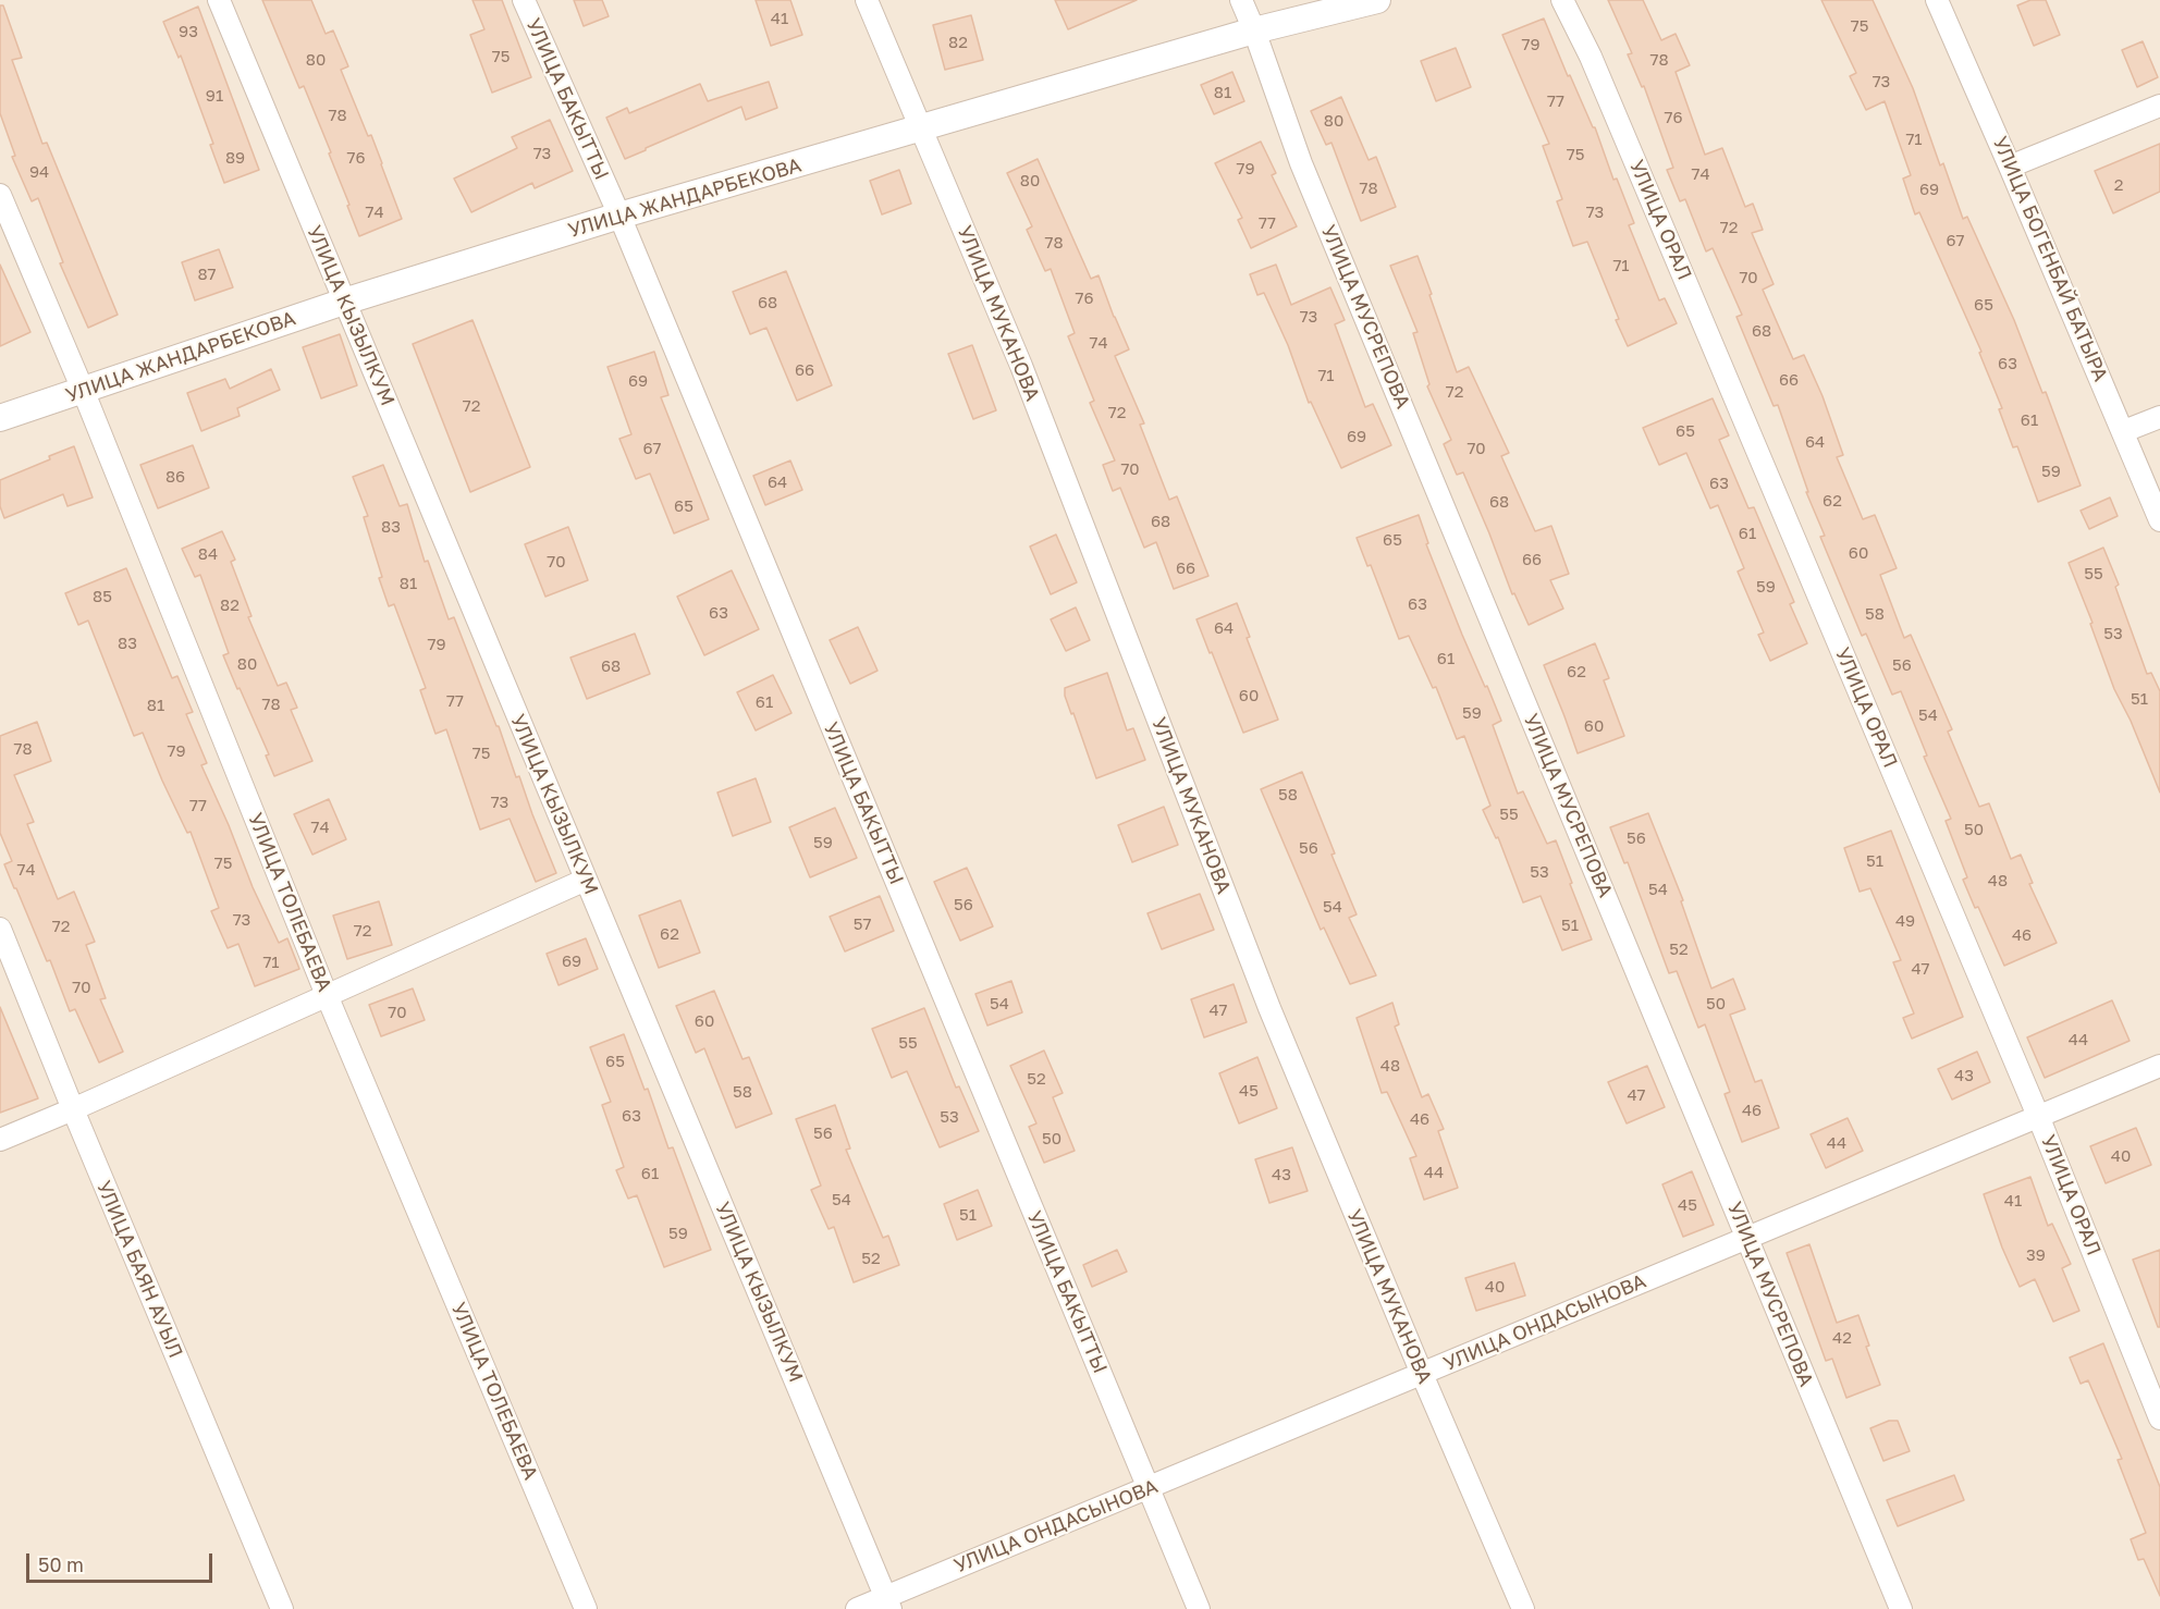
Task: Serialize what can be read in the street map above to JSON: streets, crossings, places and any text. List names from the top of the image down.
{
  "streets": {
    "street": [
      "УЛИЦА БАКЫТТЫ",
      "УЛИЦА ЖАНДАРБЕКОВА",
      "УЛИЦА ОРАЛ",
      "УЛИЦА БОГЕНБАЙ БАТЫРА",
      "УЛИЦА МУКАНОВА",
      "УЛИЦА КЫЗЫЛКУМ",
      "УЛИЦА МУСРЕПОВА",
      "УЛИЦА ТОЛЕБАЕВА",
      "УЛИЦА БАЯН АУЫЛ",
      "УЛИЦА ОНДАСЫНОВА"
    ]
  },
  "crossings": [
    ["УЛИЦА БАКЫТТЫ", "УЛИЦА ЖАНДАРБЕКОВА"],
    ["УЛИЦА БАКЫТТЫ", "УЛИЦА ОНДАСЫНОВА"],
    ["УЛИЦА ЖАНДАРБЕКОВА", "УЛИЦА МУКАНОВА"],
    ["УЛИЦА ЖАНДАРБЕКОВА", "УЛИЦА КЫЗЫЛКУМ"],
    ["УЛИЦА ЖАНДАРБЕКОВА", "УЛИЦА МУСРЕПОВА"],
    ["УЛИЦА ЖАНДАРБЕКОВА", "УЛИЦА ТОЛЕБАЕВА"],
    ["УЛИЦА ОРАЛ", "УЛИЦА ОНДАСЫНОВА"],
    ["УЛИЦА МУКАНОВА", "УЛИЦА ОНДАСЫНОВА"],
    ["УЛИЦА КЫЗЫЛКУМ", "УЛИЦА ОНДАСЫНОВА"],
    ["УЛИЦА МУСРЕПОВА", "УЛИЦА ОНДАСЫНОВА"]
  ],
  "house_numbers": [
    "41",
    "75",
    "93",
    "82",
    "79",
    "75",
    "80",
    "78",
    "73",
    "81",
    "91",
    "77",
    "78",
    "76",
    "80",
    "71",
    "73",
    "75",
    "89",
    "76",
    "79",
    "94",
    "74",
    "80",
    "2",
    "78",
    "69",
    "74",
    "73",
    "77",
    "72",
    "67",
    "78",
    "71",
    "87",
    "70",
    "76",
    "68",
    "65",
    "73",
    "68",
    "74",
    "63",
    "66",
    "71",
    "66",
    "69",
    "72",
    "72",
    "72",
    "61",
    "65",
    "69",
    "64",
    "67",
    "70",
    "70",
    "59",
    "86",
    "64",
    "63",
    "62",
    "68",
    "65",
    "68",
    "83",
    "61",
    "65",
    "60",
    "84",
    "66",
    "70",
    "66",
    "55",
    "81",
    "59",
    "85",
    "63",
    "82",
    "63",
    "58",
    "64",
    "53",
    "83",
    "79",
    "61",
    "80",
    "56",
    "68",
    "62",
    "60",
    "51",
    "77",
    "61",
    "78",
    "81",
    "59",
    "54",
    "60",
    "78",
    "79",
    "75",
    "58",
    "73",
    "77",
    "55",
    "74",
    "50",
    "56",
    "59",
    "56",
    "51",
    "75",
    "74",
    "53",
    "48",
    "54",
    "56",
    "54",
    "73",
    "49",
    "57",
    "51",
    "72",
    "72",
    "62",
    "46",
    "52",
    "69",
    "71",
    "47",
    "70",
    "54",
    "50",
    "47",
    "70",
    "60",
    "44",
    "55",
    "65",
    "48",
    "43",
    "52",
    "45",
    "58",
    "47",
    "46",
    "63",
    "53",
    "46",
    "56",
    "50",
    "44",
    "40",
    "44",
    "61",
    "43",
    "54",
    "41",
    "45",
    "51",
    "59",
    "39",
    "52",
    "40",
    "42"
  ],
  "scale_bar": "50 m"
}
